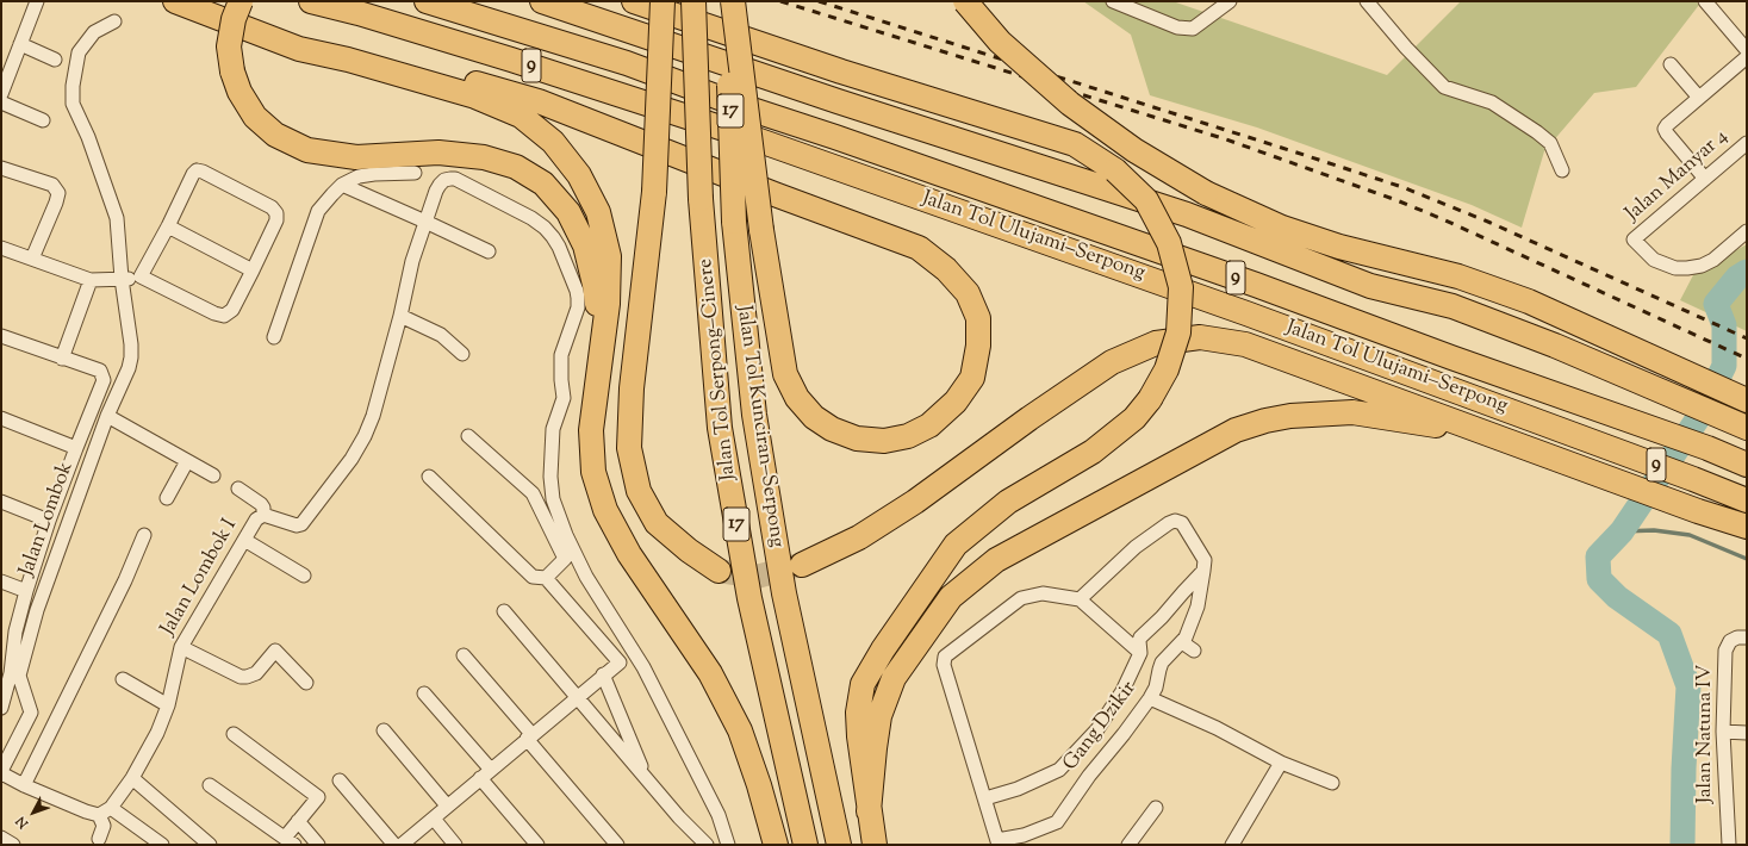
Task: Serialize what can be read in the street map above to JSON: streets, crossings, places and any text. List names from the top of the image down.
{
  "streets": {
    "highway": [
      "9",
      "17",
      "Jalan Tol Ulujami–Serpong",
      "Jalan Tol Serpong–Cinere",
      "Jalan Tol Kunciran–Serpong"
    ],
    "street": [
      "Jalan Manyar 4",
      "Jalan Lombok",
      "Jalan Lombok I",
      "Gang Dzikir",
      "Jalan Natuna IV"
    ]
  },
  "crossings": [
    ["Jalan Lombok", "Jalan Lombok I"]
  ],
  "north": "bottom left"
}
